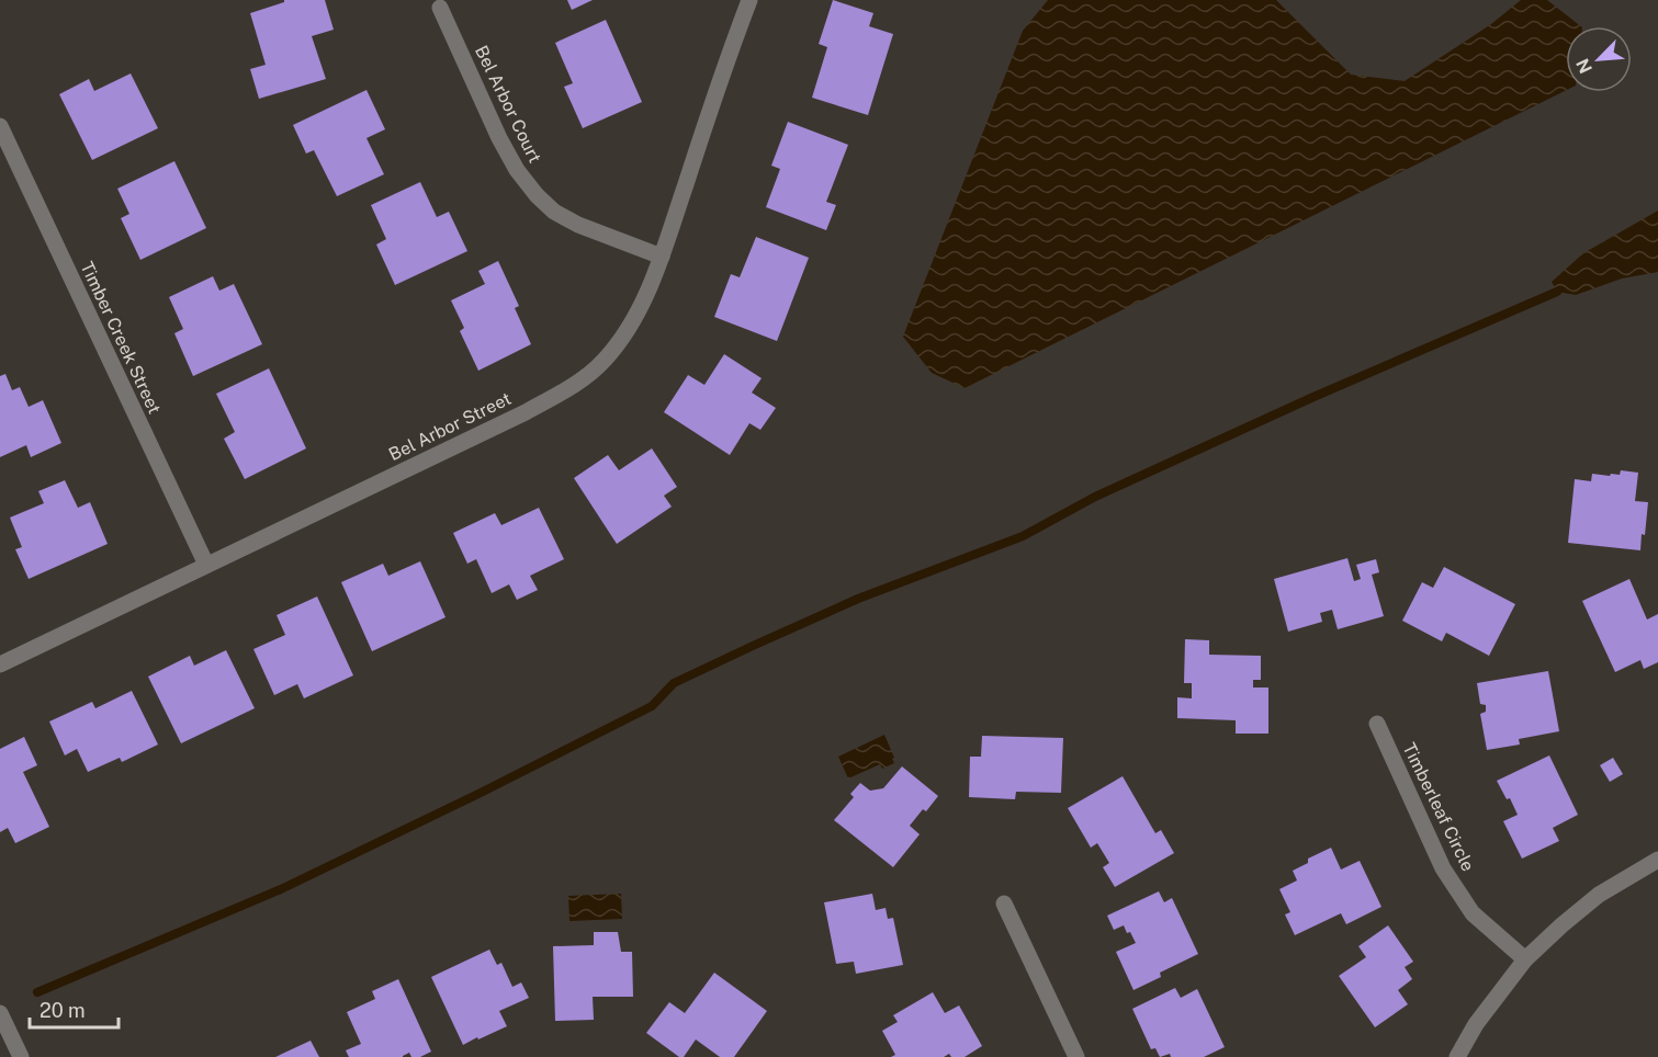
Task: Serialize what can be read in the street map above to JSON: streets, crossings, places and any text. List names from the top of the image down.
{
  "streets": {
    "street": [
      "Bel Arbor Court",
      "Timber Creek Street",
      "Bel Arbor Street",
      "Timberleaf Circle"
    ]
  },
  "crossings": [
    ["Bel Arbor Court", "Bel Arbor Street"],
    ["Timber Creek Street", "Bel Arbor Street"]
  ],
  "scale_bar": "20 m",
  "north": "bottom left"
}
